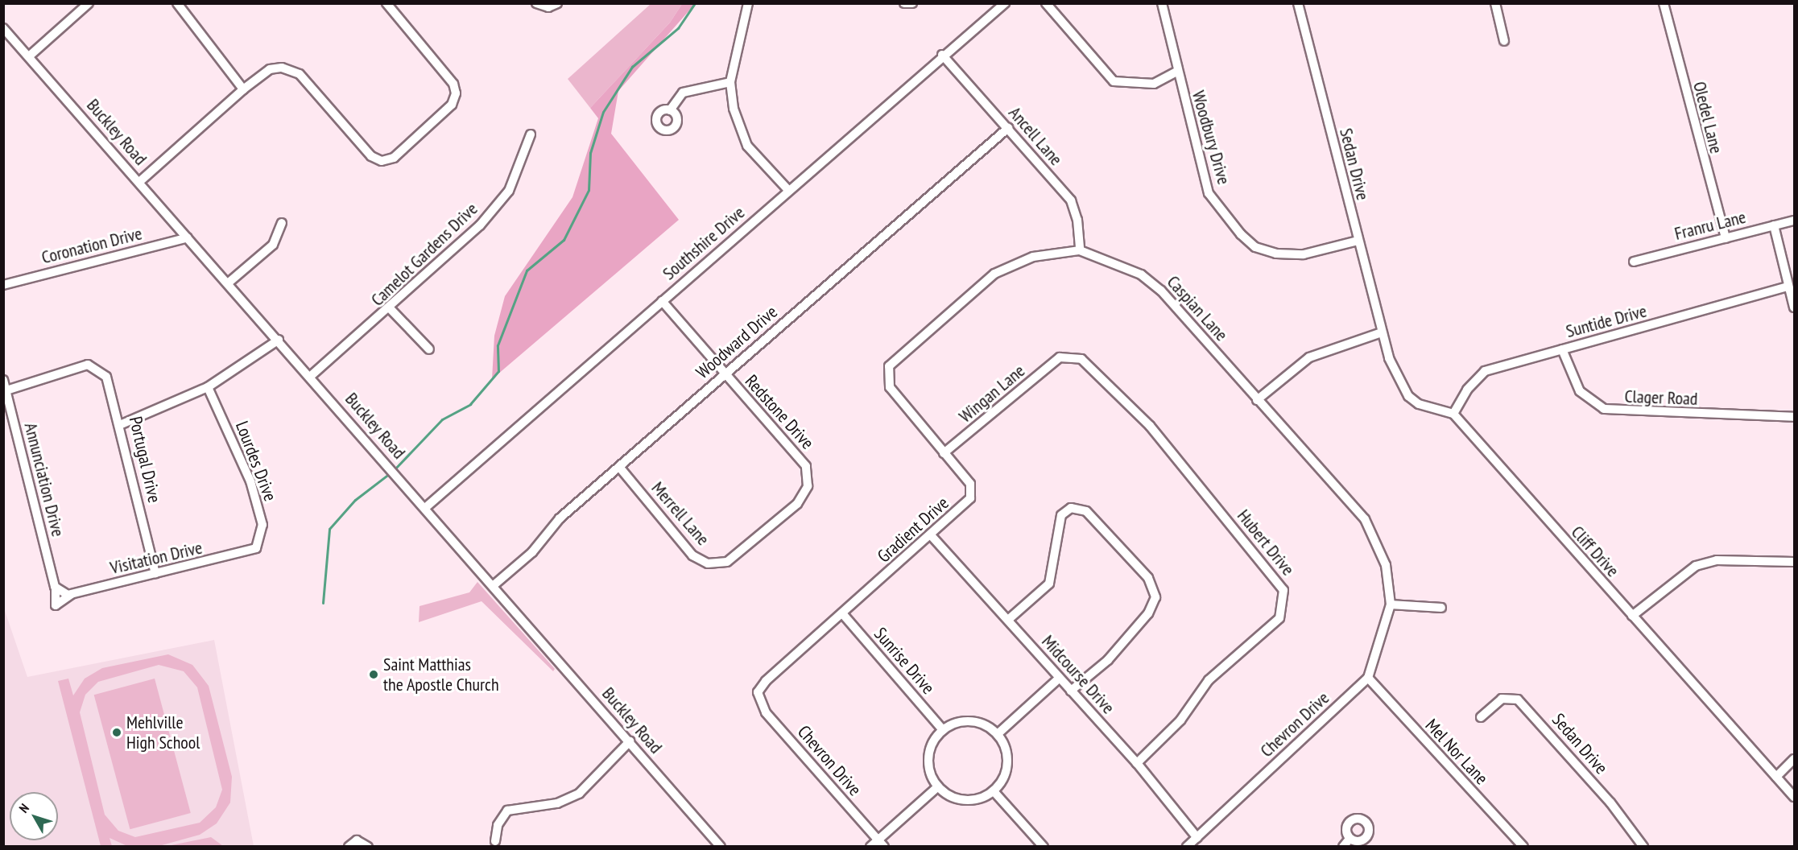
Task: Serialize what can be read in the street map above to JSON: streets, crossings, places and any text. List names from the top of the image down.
{
  "streets": {
    "street": [
      "Oledel Lane",
      "Buckley Road",
      "Ancell Lane",
      "Woodbury Drive",
      "Sedan Drive",
      "Franru Lane",
      "Southshire Drive",
      "Coronation Drive",
      "Camelot Gardens Drive",
      "Caspian Lane",
      "Suntide Drive",
      "Woodward Drive",
      "Wingan Lane",
      "Clager Road",
      "Redstone Drive",
      "Portugal Drive",
      "Lourdes Drive",
      "Annunciation Drive",
      "Merrell Lane",
      "Gradient Drive",
      "Hubert Drive",
      "Cliff Drive",
      "Visitation Drive",
      "Sunrise Drive",
      "Midcourse Drive",
      "Chevron Drive",
      "Mel Nor Lane"
    ]
  },
  "crossings": [
    ["Oledel Lane", "Franru Lane"],
    ["Buckley Road", "Southshire Drive"],
    ["Buckley Road", "Coronation Drive"],
    ["Buckley Road", "Camelot Gardens Drive"],
    ["Buckley Road", "Woodward Drive"],
    ["Ancell Lane", "Southshire Drive"],
    ["Ancell Lane", "Caspian Lane"],
    ["Ancell Lane", "Woodward Drive"],
    ["Ancell Lane", "Gradient Drive"],
    ["Woodbury Drive", "Sedan Drive"],
    ["Southshire Drive", "Redstone Drive"],
    ["Caspian Lane", "Gradient Drive"],
    ["Caspian Lane", "Chevron Drive"],
    ["Suntide Drive", "Clager Road"],
    ["Suntide Drive", "Cliff Drive"],
    ["Woodward Drive", "Redstone Drive"],
    ["Woodward Drive", "Merrell Lane"],
    ["Wingan Lane", "Gradient Drive"],
    ["Wingan Lane", "Hubert Drive"],
    ["Redstone Drive", "Merrell Lane"],
    ["Portugal Drive", "Annunciation Drive"],
    ["Portugal Drive", "Visitation Drive"],
    ["Lourdes Drive", "Visitation Drive"],
    ["Annunciation Drive", "Visitation Drive"],
    ["Gradient Drive", "Sunrise Drive"],
    ["Gradient Drive", "Midcourse Drive"],
    ["Gradient Drive", "Chevron Drive"],
    ["Hubert Drive", "Midcourse Drive"],
    ["Midcourse Drive", "Chevron Drive"],
    ["Chevron Drive", "Mel Nor Lane"]
  ],
  "places": ["Saint Matthias the Apostle Church", "Mehlville High School"],
  "north": "top left"
}
